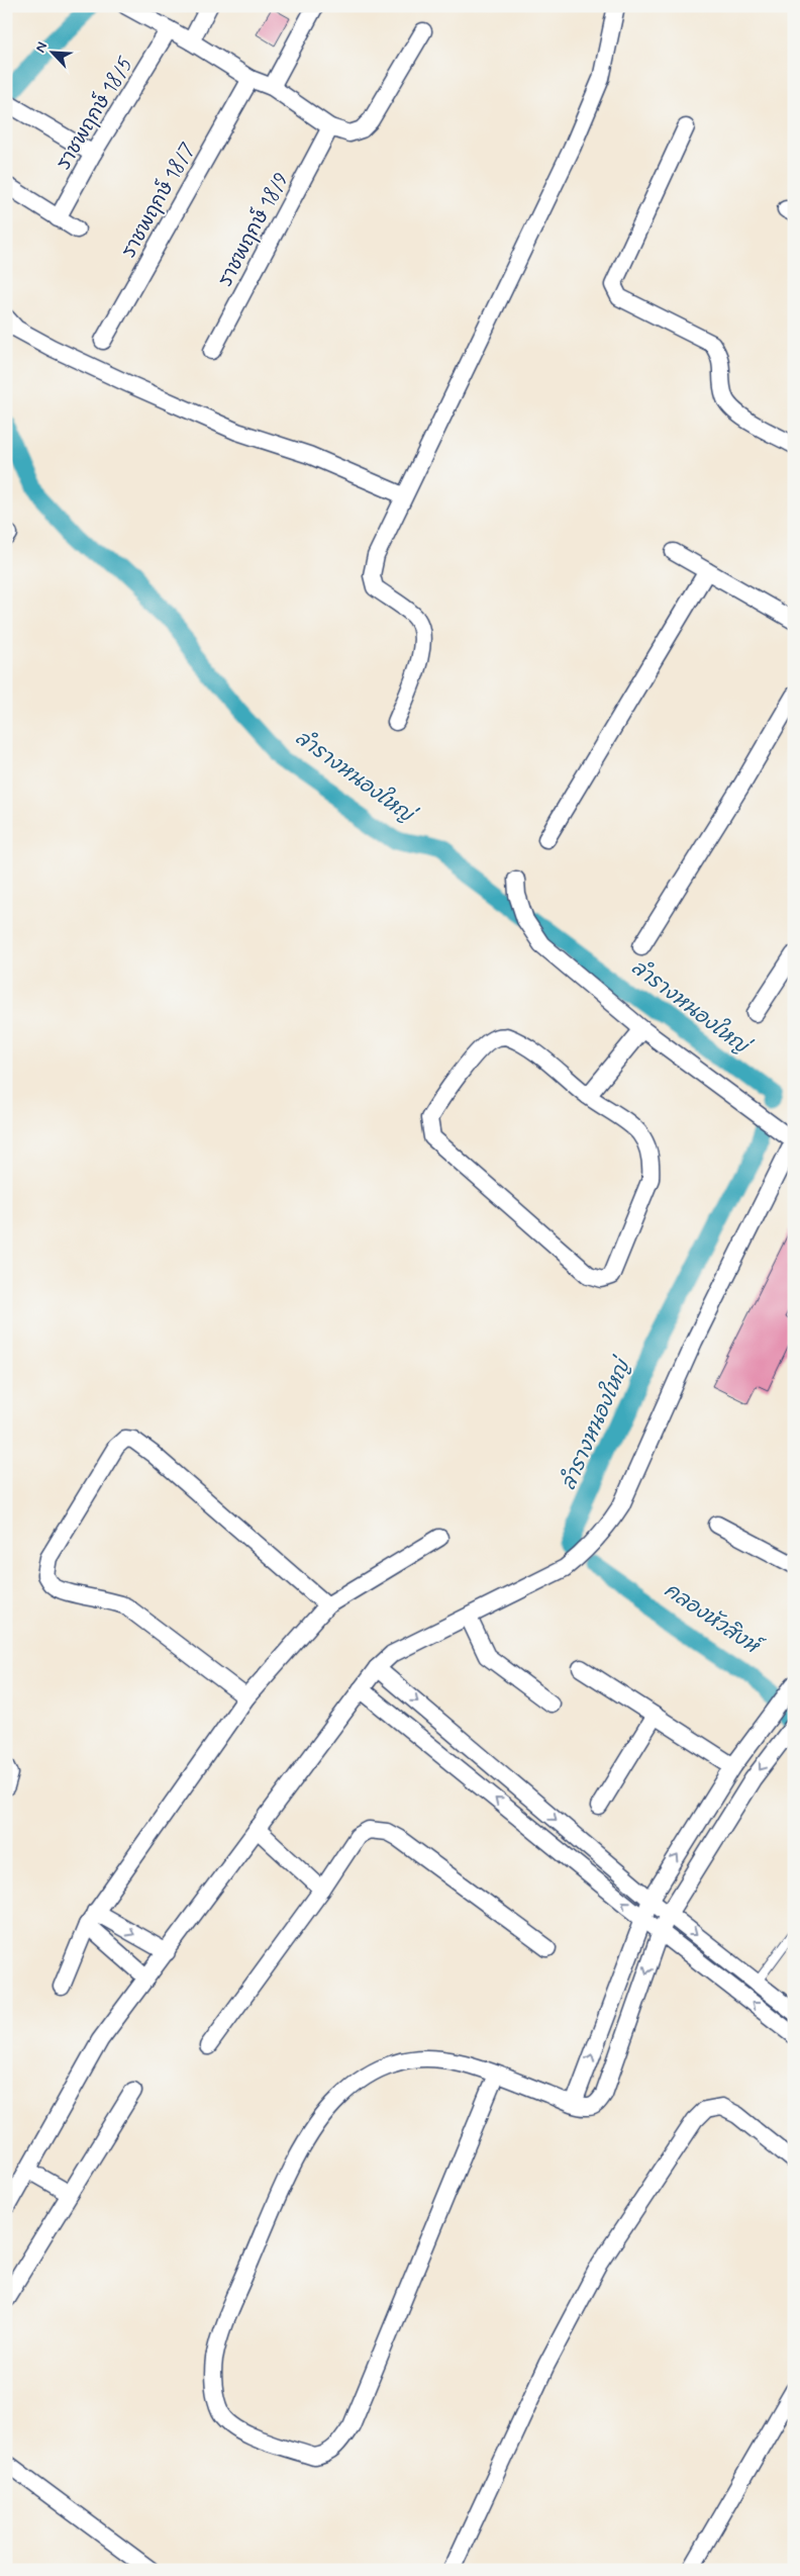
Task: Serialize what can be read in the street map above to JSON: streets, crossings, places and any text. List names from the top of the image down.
{
  "streets": {
    "street": ["ราชพฤกษ์ 18/5", "ราชพฤกษ์ 18/7", "ราชพฤกษ์ 18/9"]
  },
  "water": ["ลำรางหนองใหญ่", "คลองหัวสิงห์"],
  "north": "top left"
}
